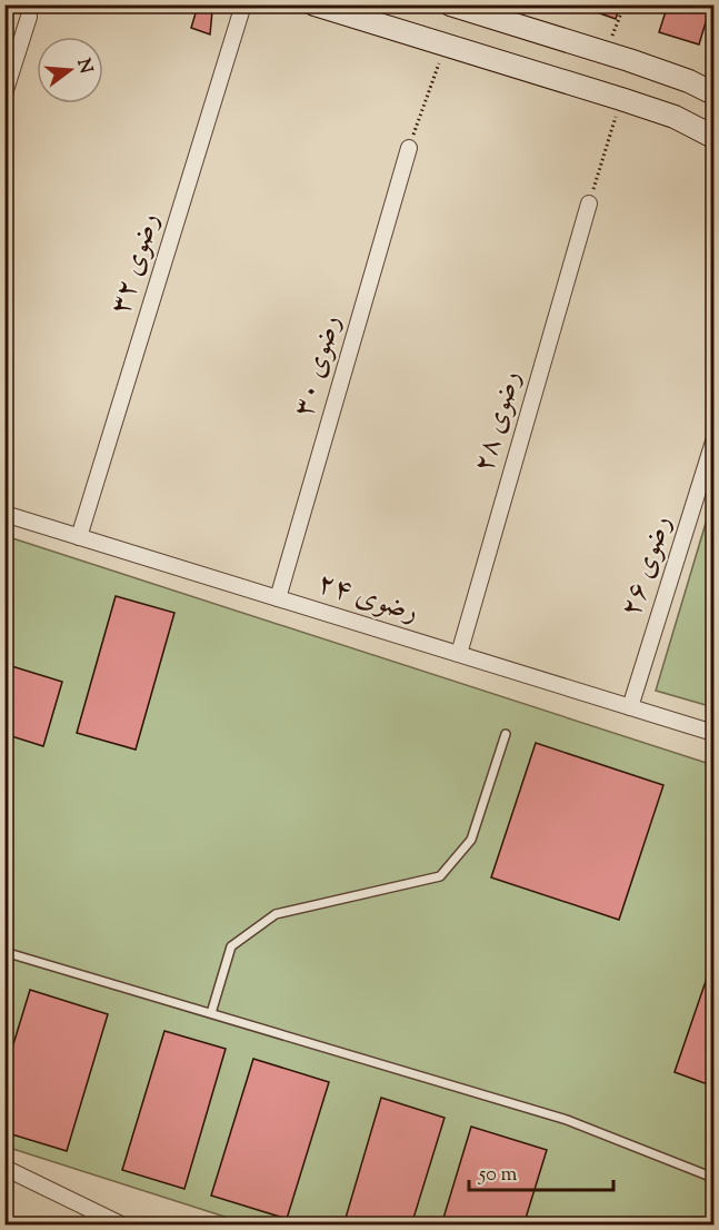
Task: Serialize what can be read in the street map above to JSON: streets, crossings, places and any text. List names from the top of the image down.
{
  "streets": {
    "street": [
      "رضوی ۳۲",
      "رضوی ۳۰",
      "رضوی ۲۸",
      "رضوی ۲۶",
      "رضوی ۲۴"
    ]
  },
  "crossings": [
    ["رضوی ۳۲", "رضوی ۲۴"],
    ["رضوی ۳۰", "رضوی ۲۴"],
    ["رضوی ۲۸", "رضوی ۲۴"],
    ["رضوی ۲۶", "رضوی ۲۴"]
  ],
  "scale_bar": "50 m",
  "north": "right"
}
